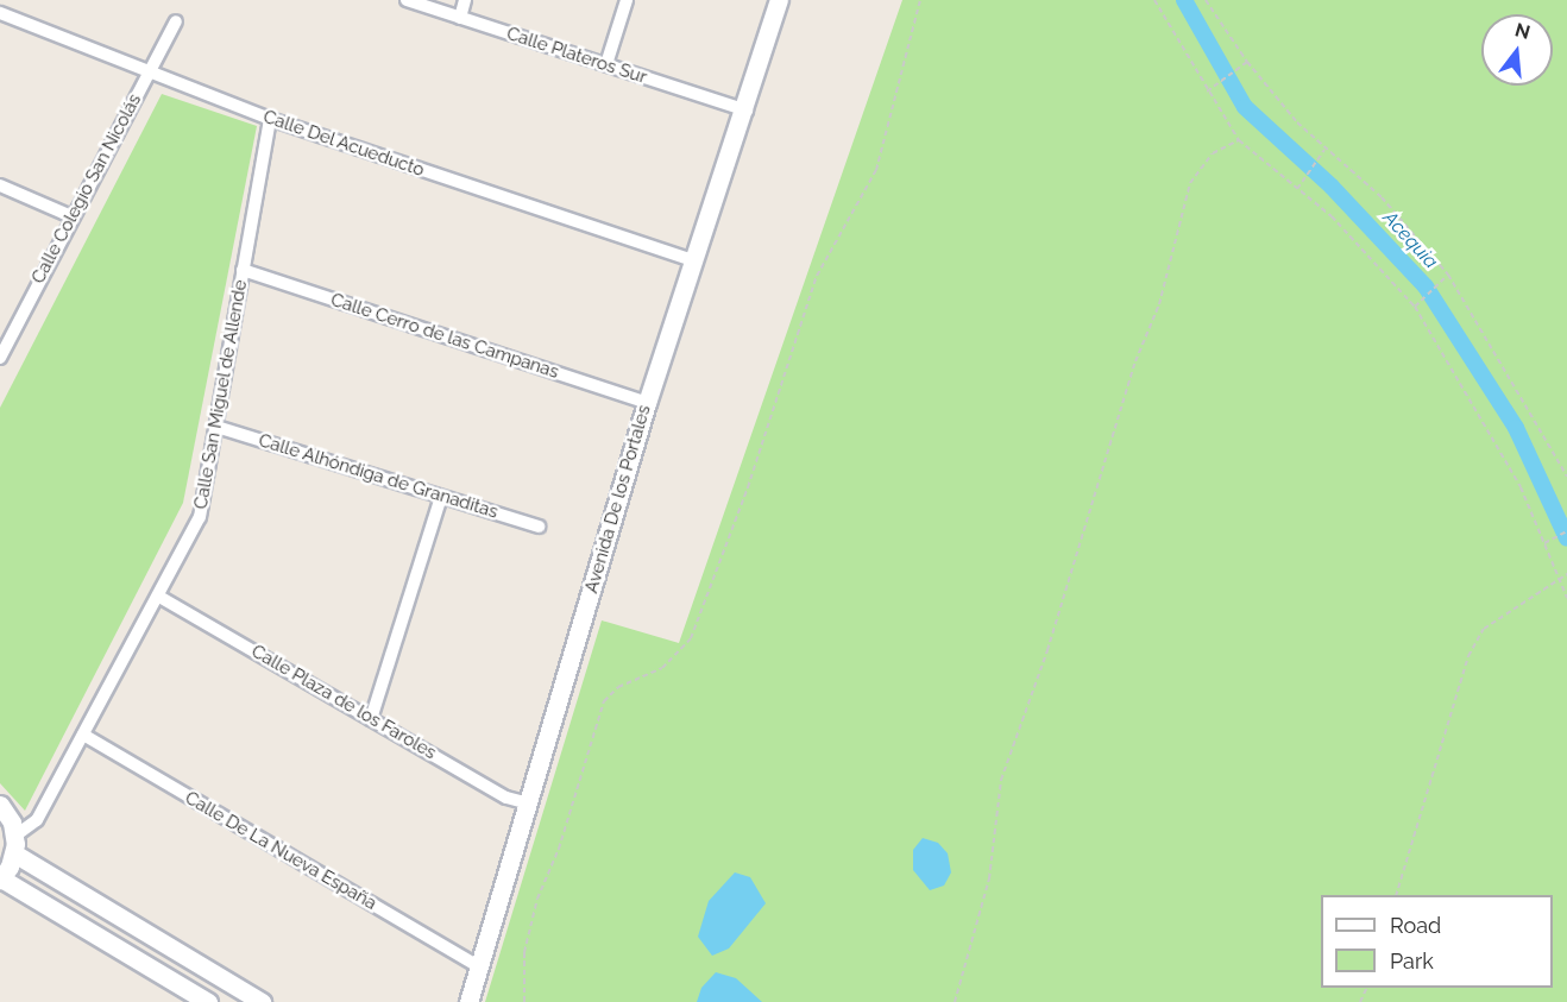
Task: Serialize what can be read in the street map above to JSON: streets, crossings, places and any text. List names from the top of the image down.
{
  "streets": {
    "street": [
      "Calle Plateros Sur",
      "Calle Del Acueducto",
      "Calle Colegio San Nicolás",
      "Calle Cerro de las Campanas",
      "Calle San Miguel de Allende",
      "Calle Alhóndiga de Granaditas",
      "Avenida De los Portales",
      "Calle Plaza de los Faroles",
      "Calle De La Nueva España"
    ]
  },
  "crossings": [
    ["Calle Plateros Sur", "Avenida De los Portales"],
    ["Calle Del Acueducto", "Calle Colegio San Nicolás"],
    ["Calle Del Acueducto", "Calle San Miguel de Allende"],
    ["Calle Del Acueducto", "Avenida De los Portales"],
    ["Calle Cerro de las Campanas", "Calle San Miguel de Allende"],
    ["Calle Cerro de las Campanas", "Avenida De los Portales"],
    ["Calle San Miguel de Allende", "Calle Alhóndiga de Granaditas"],
    ["Calle San Miguel de Allende", "Calle Plaza de los Faroles"],
    ["Calle San Miguel de Allende", "Calle De La Nueva España"],
    ["Avenida De los Portales", "Calle Plaza de los Faroles"],
    ["Avenida De los Portales", "Calle De La Nueva España"]
  ],
  "water": ["Acequia"],
  "legend": ["Road", "Park"],
  "north": "top"
}
